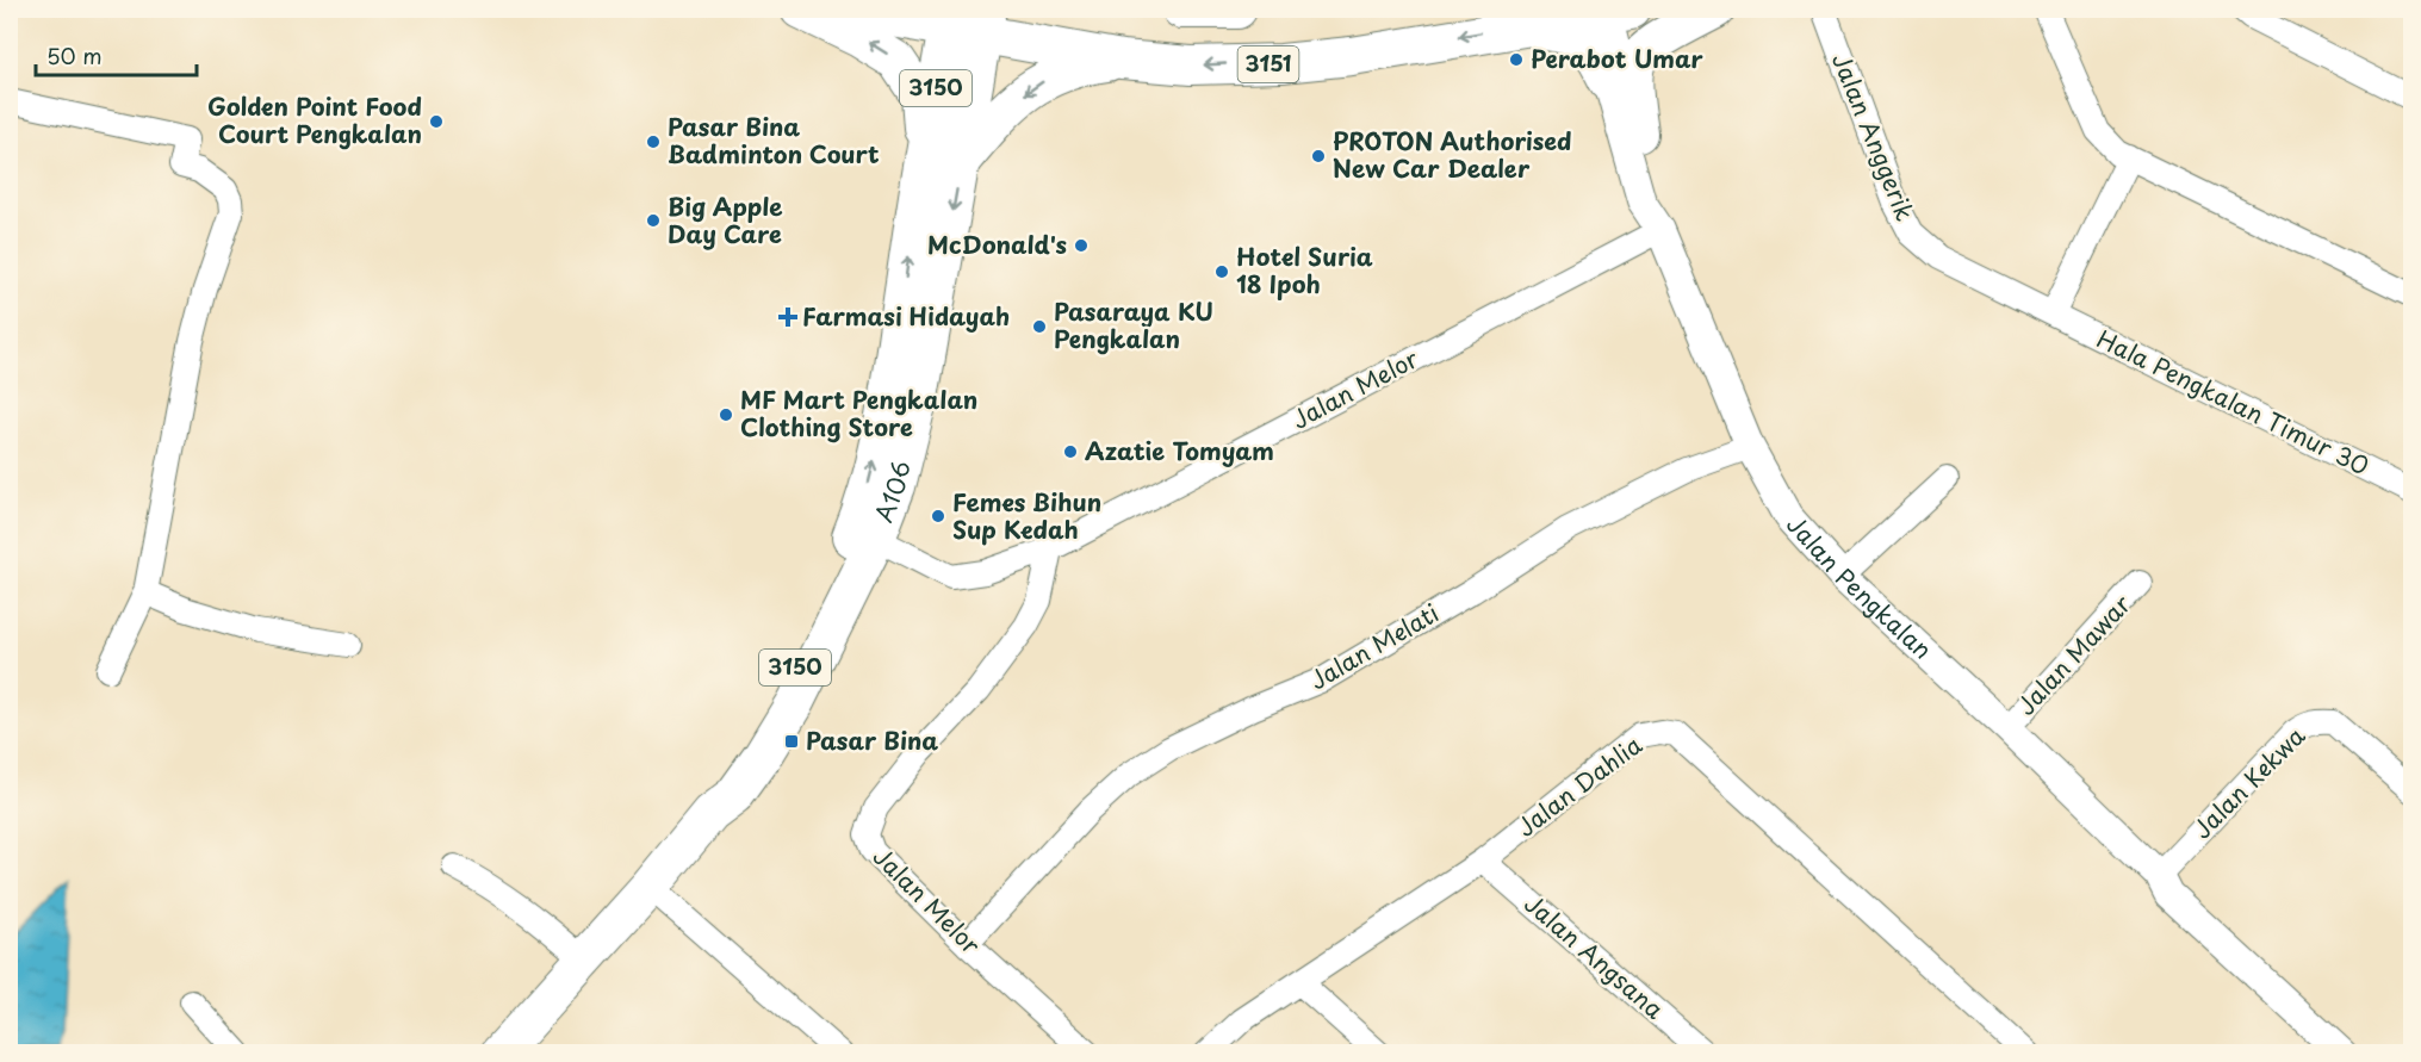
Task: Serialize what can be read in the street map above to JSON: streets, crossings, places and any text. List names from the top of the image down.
{
  "streets": {
    "main road": ["3151", "3150", "A106"],
    "street": [
      "Jalan Anggerik",
      "Jalan Melor",
      "Hala Pengkalan Timur 30",
      "Jalan Pengkalan",
      "Jalan Melati",
      "Jalan Mawar",
      "Jalan Kekwa",
      "Jalan Dahlia",
      "Jalan Angsana"
    ]
  },
  "crossings": [
    ["3151", "3150"],
    ["3151", "Jalan Pengkalan"],
    ["3150", "Jalan Melor"],
    ["3150", "A106"],
    ["Jalan Anggerik", "Hala Pengkalan Timur 30"],
    ["Jalan Melor", "A106"],
    ["Jalan Melor", "Jalan Pengkalan"],
    ["Jalan Melor", "Jalan Melati"],
    ["Jalan Pengkalan", "Jalan Melati"],
    ["Jalan Pengkalan", "Jalan Mawar"],
    ["Jalan Pengkalan", "Jalan Kekwa"],
    ["Jalan Dahlia", "Jalan Angsana"]
  ],
  "places": {
    "other": [
      "Perabot Umar",
      "Golden Point Food Court Pengkalan",
      "Pasar Bina Badminton Court",
      "PROTON Authorised New Car Dealer",
      "Big Apple Day Care",
      "McDonald's",
      "Hotel Suria 18 Ipoh",
      "Pasaraya KU Pengkalan",
      "MF Mart Pengkalan Clothing Store",
      "Azatie Tomyam",
      "Femes Bihun Sup Kedah"
    ],
    "health": ["Farmasi Hidayah"],
    "transit": ["Pasar Bina"]
  },
  "scale_bar": "50 m"
}
